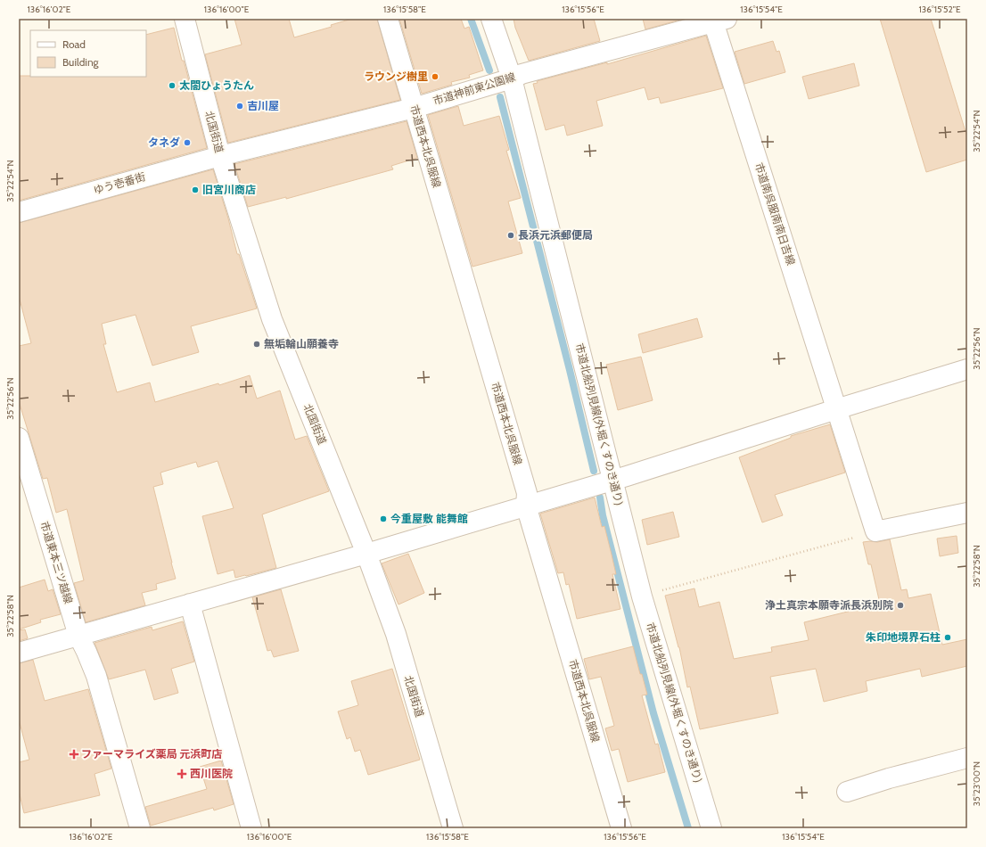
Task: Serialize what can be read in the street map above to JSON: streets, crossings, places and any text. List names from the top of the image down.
{
  "streets": {
    "street": [
      "市道神前東公園線",
      "北国街道",
      "市道西本北呉服線",
      "ゆう壱番街",
      "市道南呉服南南日吉線",
      "市道北船列見線(外堀くすのき通り)",
      "市道東本三ツ越線"
    ]
  },
  "crossings": [
    ["市道神前東公園線", "北国街道"],
    ["市道神前東公園線", "市道西本北呉服線"],
    ["市道神前東公園線", "ゆう壱番街"],
    ["市道神前東公園線", "市道南呉服南南日吉線"],
    ["市道神前東公園線", "市道北船列見線(外堀くすのき通り)"],
    ["北国街道", "ゆう壱番街"]
  ],
  "places": {
    "other": [
      "ラウンジ樹里",
      "太閤ひょうたん",
      "吉川屋",
      "タネダ",
      "旧宮川商店",
      "長浜元浜郵便局",
      "無垢輪山願養寺",
      "今重屋敷 能舞館",
      "浄土真宗本願寺派長浜別院",
      "朱印地境界石柱"
    ],
    "health": ["ファーマライズ薬局 元浜町店", "西川医院"]
  },
  "legend": ["Road", "Building"],
  "coordinates": [
    "136°16'02\"E",
    "136°16'00\"E",
    "136°15'58\"E",
    "136°15'56\"E",
    "136°15'54\"E",
    "136°15'52\"E",
    "35°22'54\"N",
    "35°22'56\"N",
    "35°22'58\"N",
    "35°23'00\"N"
  ]
}
